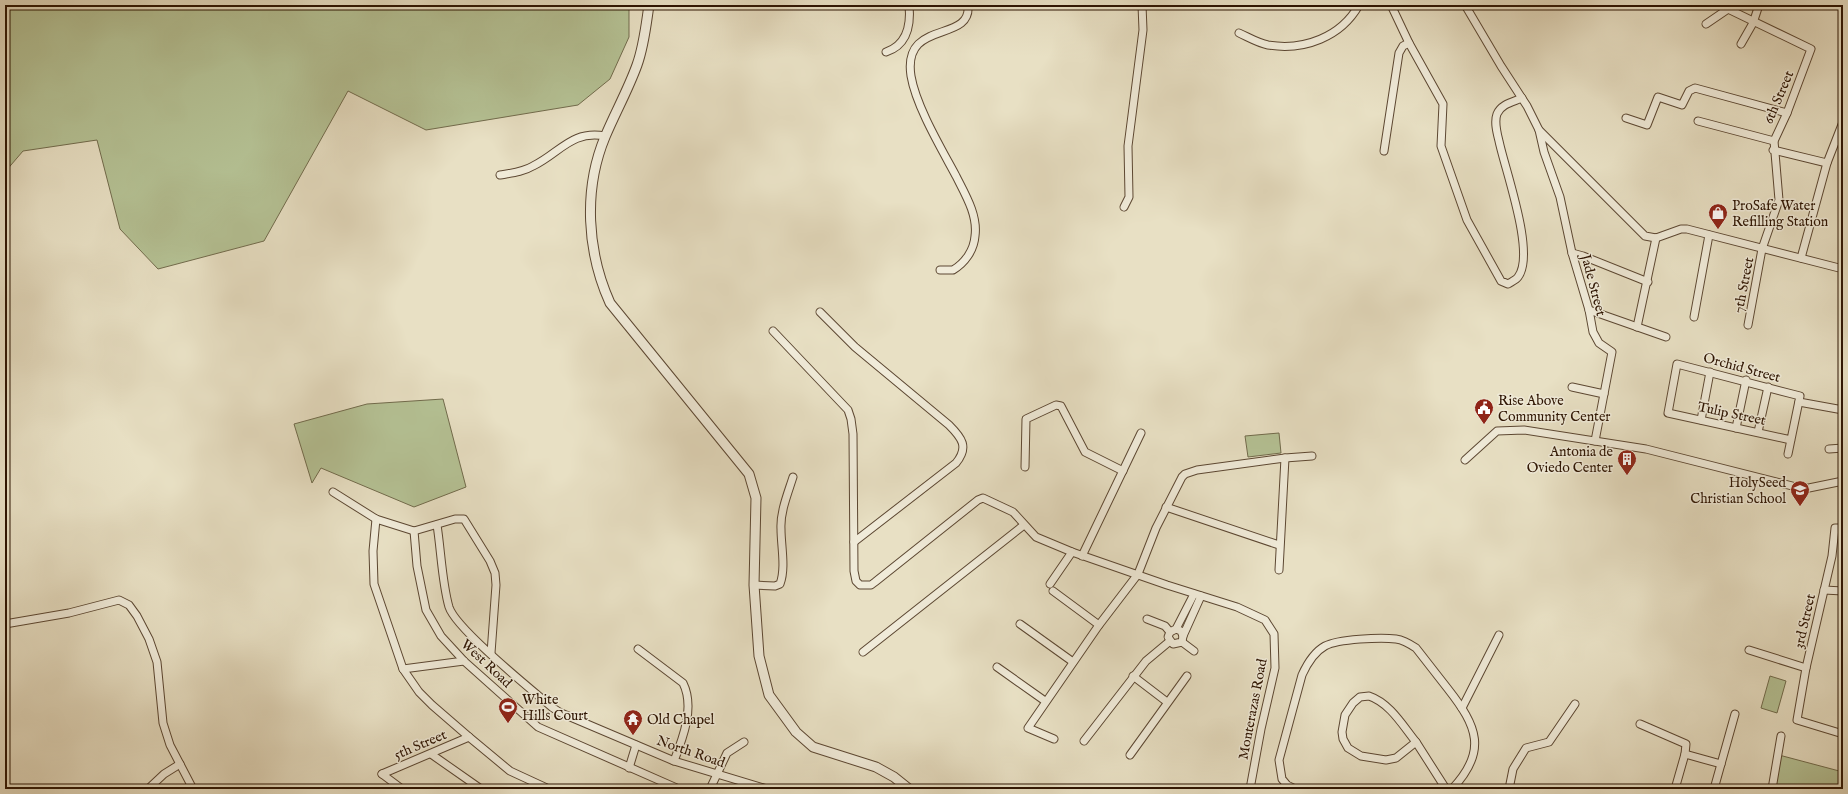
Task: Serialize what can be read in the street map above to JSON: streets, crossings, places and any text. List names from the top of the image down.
{
  "streets": {
    "street": [
      "6th Street",
      "Jade Street",
      "7th Street",
      "Orchid Street",
      "Tulip Street",
      "3rd Street",
      "West Road",
      "Monterazas Road",
      "5th Street",
      "North Road"
    ]
  },
  "crossings": [
    ["6th Street", "7th Street"],
    ["Orchid Street", "Tulip Street"]
  ],
  "places": {
    "shop": ["ProSafe Water Refilling Station"],
    "public building": ["Rise Above Community Center"],
    "building": ["Antonia de Oviedo Center"],
    "school or university": ["HolySeed Christian School"],
    "sports": ["White Hills Court"],
    "temple": ["Old Chapel"]
  }
}
